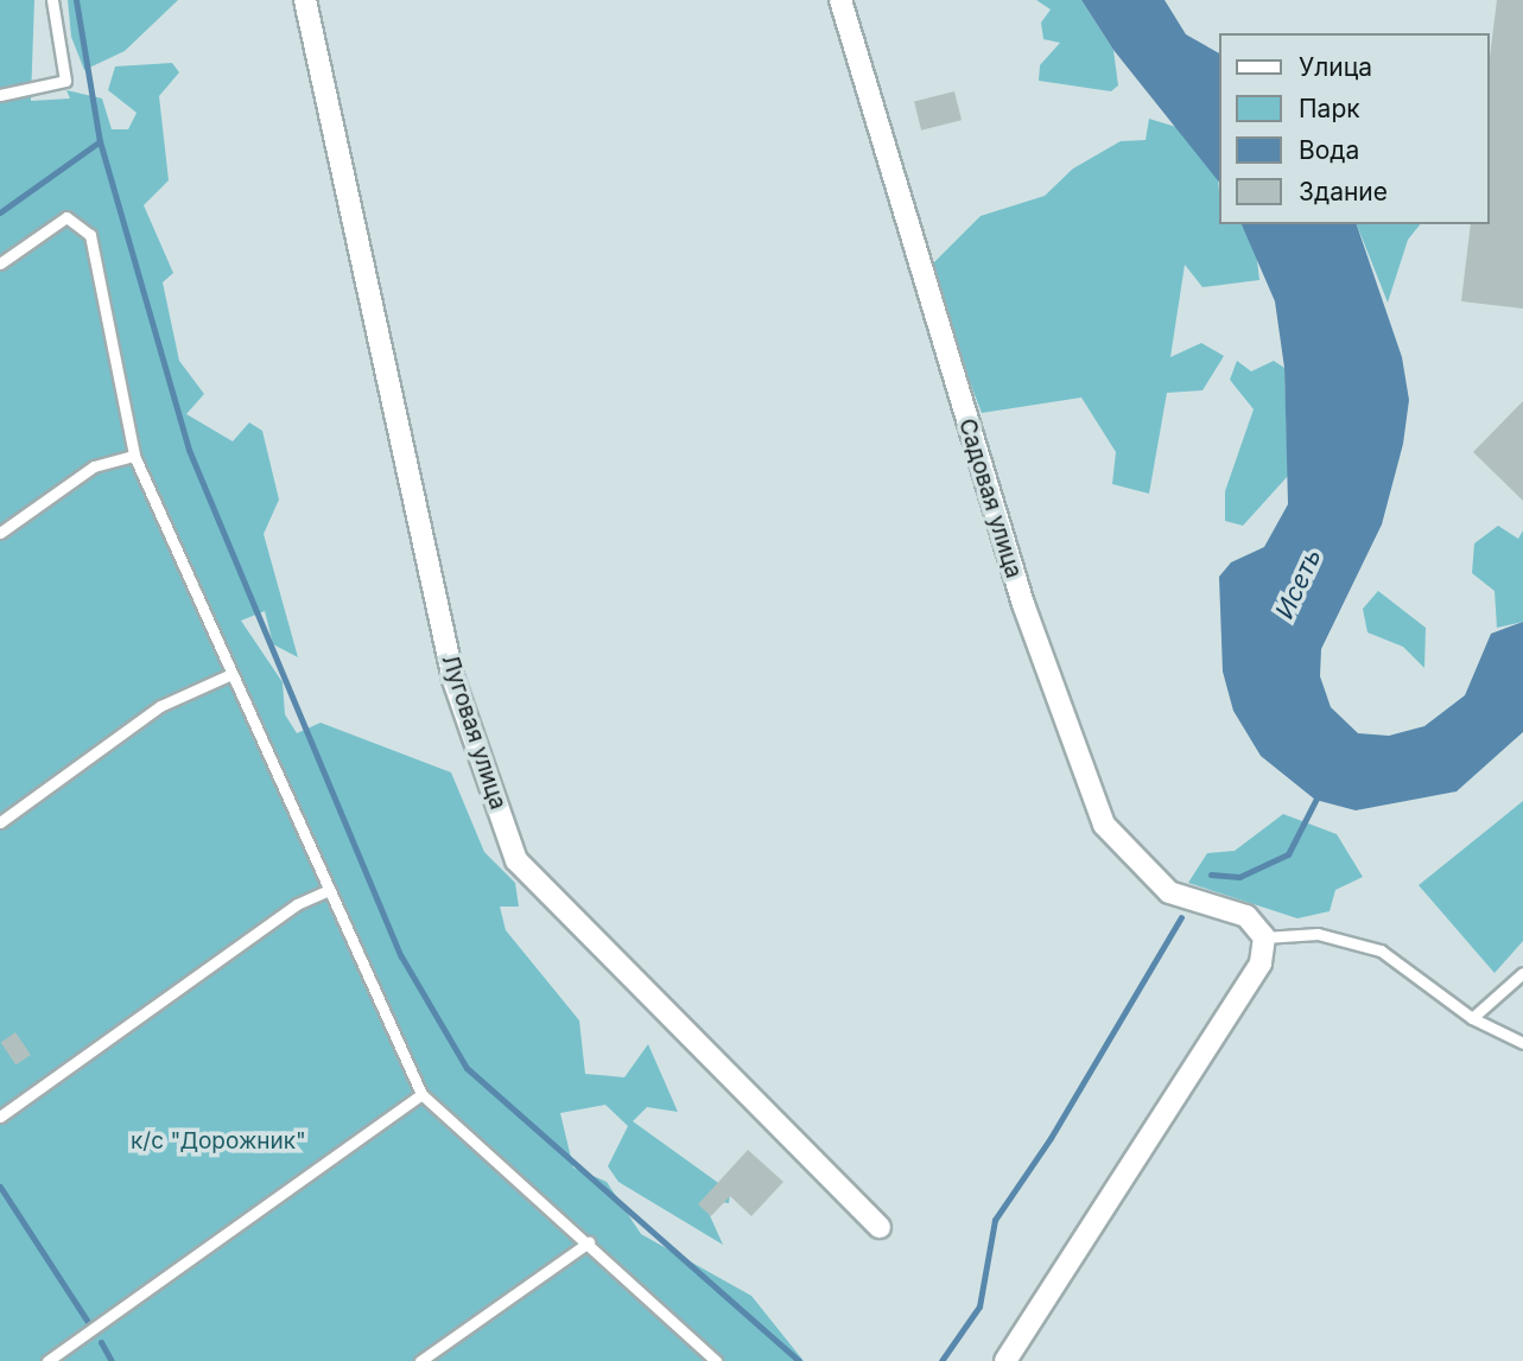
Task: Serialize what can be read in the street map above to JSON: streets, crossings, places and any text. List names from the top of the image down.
{
  "streets": {
    "street": ["Садовая улица", "Луговая улица"]
  },
  "water": ["Исеть"],
  "parks": ["к/с \"Дорожник\""],
  "legend": [
    "Улица",
    "Парк",
    "Вода",
    "Здание"
  ]
}
